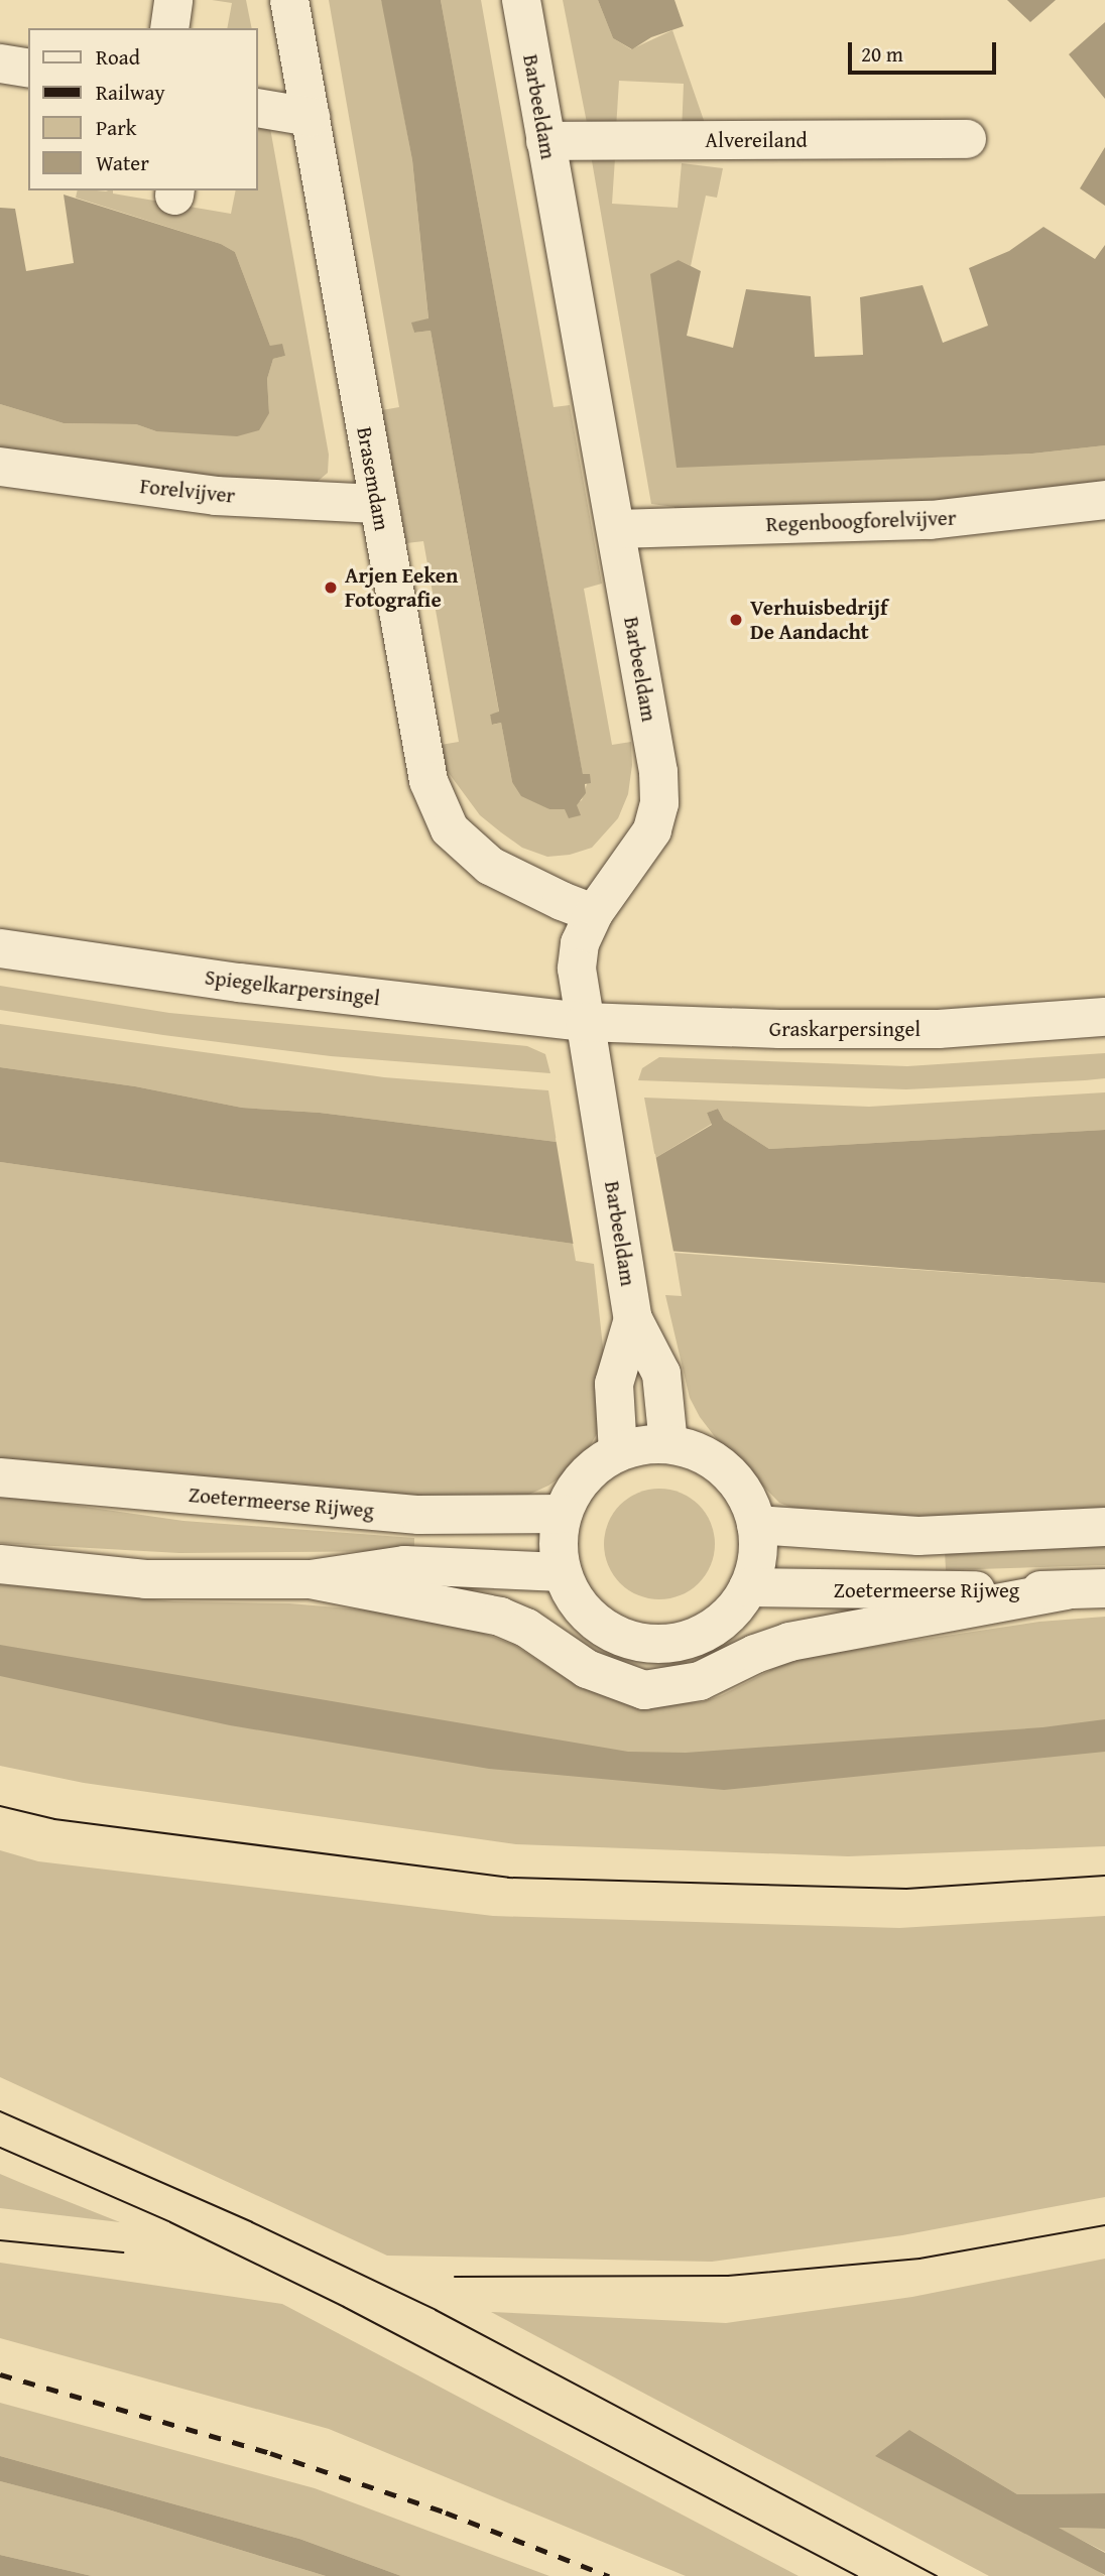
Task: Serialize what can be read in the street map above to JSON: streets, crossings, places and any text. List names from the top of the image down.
{
  "streets": {
    "street": [
      "Barbeeldam",
      "Alvereiland",
      "Brasemdam",
      "Forelvijver",
      "Regenboogforelvijver",
      "Spiegelkarpersingel",
      "Graskarpersingel",
      "Zoetermeerse Rijweg"
    ]
  },
  "crossings": [
    ["Barbeeldam", "Alvereiland"],
    ["Barbeeldam", "Brasemdam"],
    ["Barbeeldam", "Regenboogforelvijver"],
    ["Barbeeldam", "Spiegelkarpersingel"],
    ["Barbeeldam", "Graskarpersingel"],
    ["Barbeeldam", "Zoetermeerse Rijweg"],
    ["Brasemdam", "Forelvijver"],
    ["Spiegelkarpersingel", "Graskarpersingel"]
  ],
  "places": ["Arjen Eeken Fotografie", "Verhuisbedrijf De Aandacht"],
  "legend": [
    "Road",
    "Railway",
    "Park",
    "Water"
  ],
  "scale_bar": "20 m"
}
